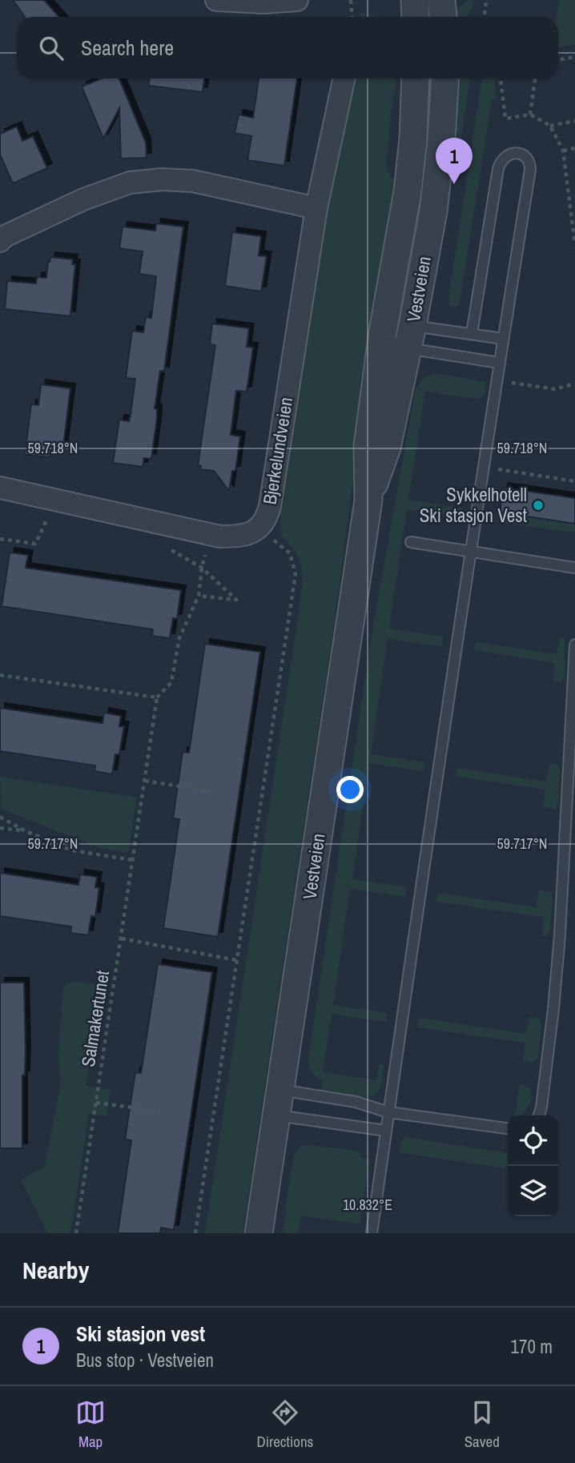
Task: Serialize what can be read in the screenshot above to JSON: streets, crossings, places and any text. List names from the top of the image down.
{
  "streets": {
    "street": ["Vestveien", "Bjerkelundveien"],
    "path": ["Salmakertunet"]
  },
  "places": ["Sykkelhotell Ski stasjon Vest"],
  "page": {
    "search": "Search here",
    "pins": "1",
    "heading": "Nearby",
    "list": [
      {
        "mark": "1",
        "name": "Ski stasjon vest",
        "note": "Bus stop · Vestveien",
        "value": "170 m"
      }
    ],
    "nav": ["Map", "Directions", "Saved"]
  },
  "coordinates": ["59.718°N", "59.717°N", "10.832°E"]
}
